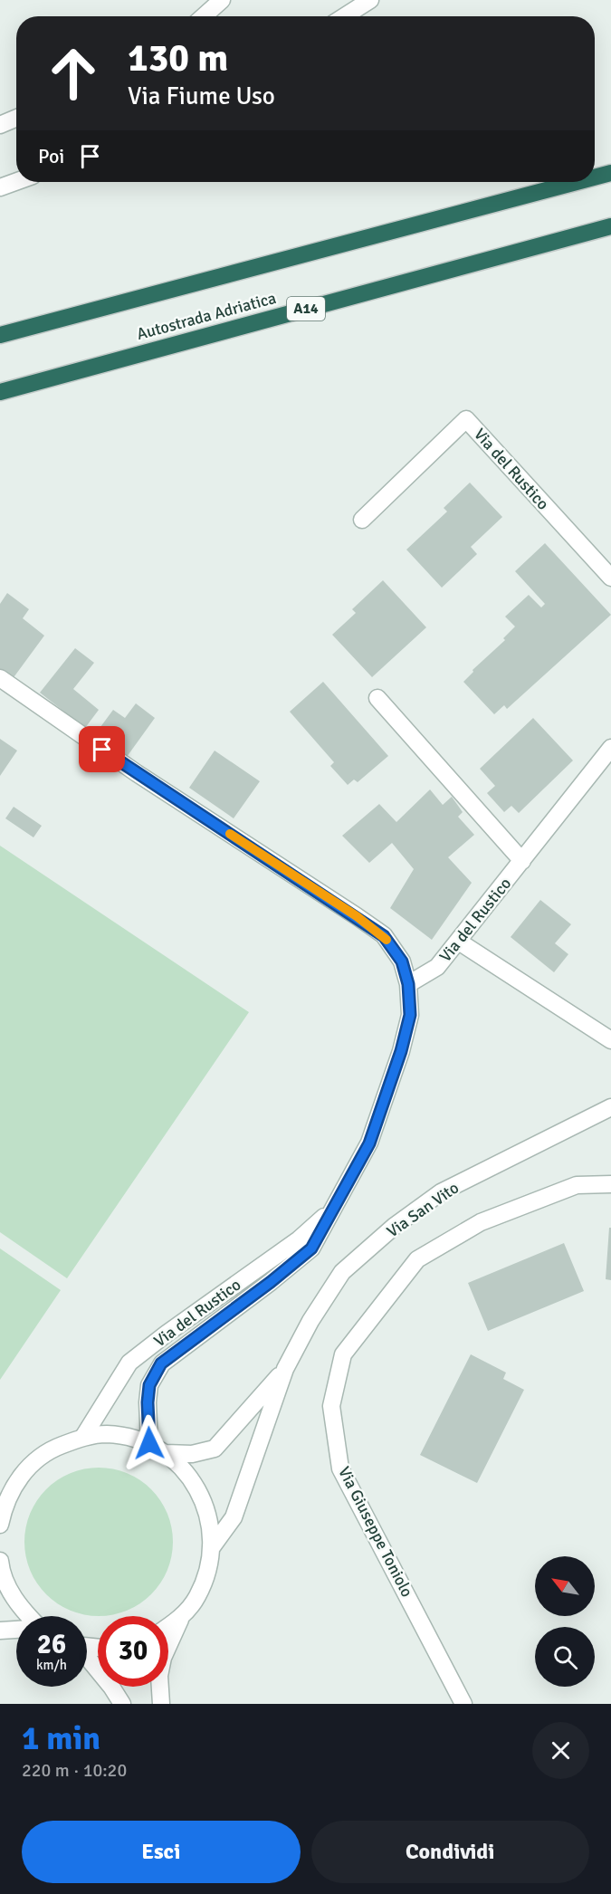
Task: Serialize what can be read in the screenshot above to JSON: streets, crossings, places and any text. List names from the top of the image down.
{
  "streets": {
    "highway": ["A14", "Autostrada Adriatica"],
    "street": ["Via del Rustico", "Via San Vito", "Via Giuseppe Toniolo"]
  },
  "north": "top left",
  "page": {
    "turn": ["130 m", "Via Fiume Uso"],
    "then": "Poi",
    "speed": "26 km/h",
    "limit": "30",
    "heading": ["1 min", "220 m · 10:20"],
    "buttons": ["Esci", "Condividi"]
  }
}
